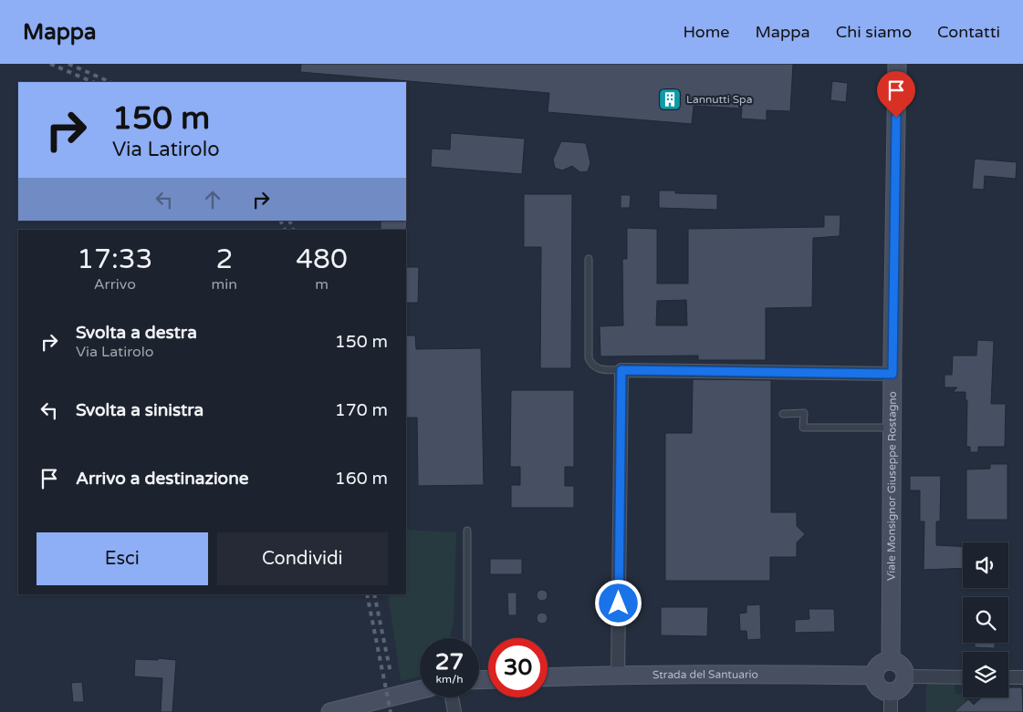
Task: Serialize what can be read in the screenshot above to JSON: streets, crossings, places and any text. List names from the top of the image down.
{
  "streets": {
    "street": ["Viale Monsignor Giuseppe Rostagno", "Strada del Santuario"]
  },
  "crossings": [
    ["Viale Monsignor Giuseppe Rostagno", "Strada del Santuario"]
  ],
  "places": {
    "building": ["Lannutti Spa"]
  },
  "page": {
    "header": "Mappa",
    "nav": [
      "Home",
      "Mappa",
      "Chi siamo",
      "Contatti"
    ],
    "turn": ["150 m", "Via Latirolo"],
    "eta": [
      "17:33",
      "Arrivo",
      "2",
      "min",
      "480",
      "m"
    ],
    "list": [
      {
        "name": "Svolta a destra",
        "note": "Via Latirolo",
        "value": "150 m"
      },
      {
        "name": "Svolta a sinistra",
        "value": "170 m"
      },
      {
        "name": "Arrivo a destinazione",
        "value": "160 m"
      }
    ],
    "buttons": ["Esci", "Condividi"],
    "speed": "27 km/h",
    "limit": "30"
  }
}
